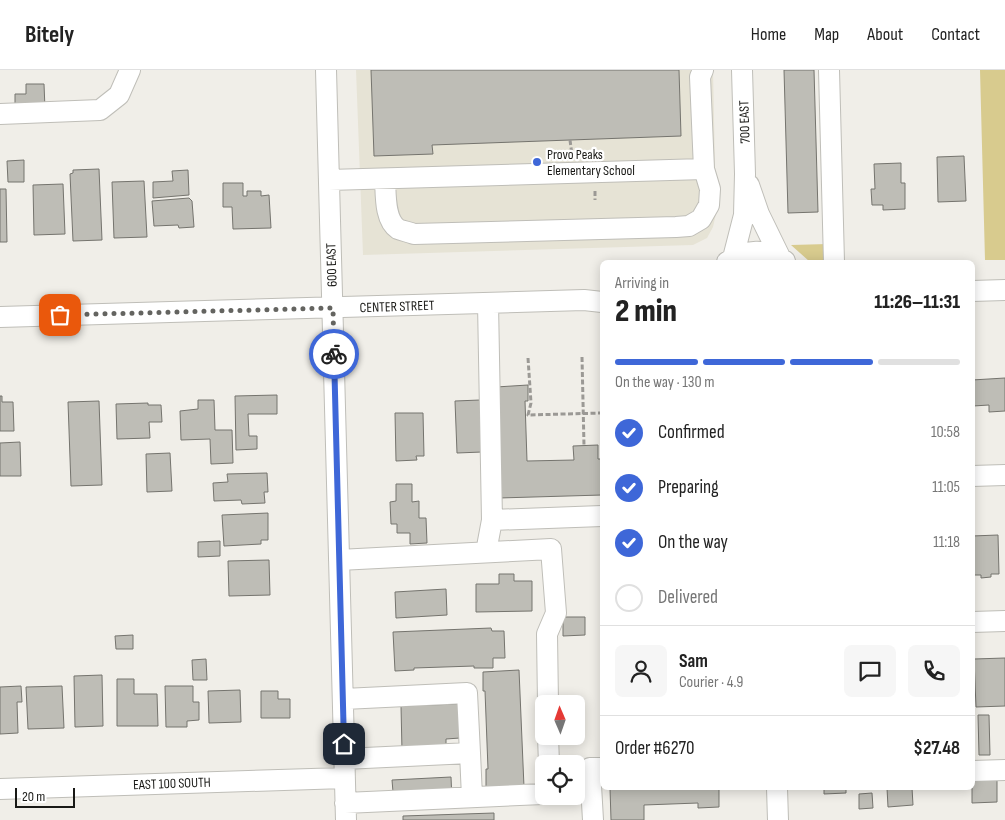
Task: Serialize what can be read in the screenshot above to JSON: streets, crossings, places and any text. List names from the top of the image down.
{
  "streets": {
    "street": [
      "700 EAST",
      "600 EAST",
      "CENTER STREET",
      "EAST 100 SOUTH"
    ]
  },
  "crossings": [
    ["600 EAST", "CENTER STREET"],
    ["600 EAST", "EAST 100 SOUTH"]
  ],
  "places": ["Provo Peaks Elementary School"],
  "scale_bar": "20 m",
  "north": "top",
  "page": {
    "header": "Bitely",
    "nav": [
      "Home",
      "Map",
      "About",
      "Contact"
    ],
    "heading": ["2 min", "Arriving in", "11:26–11:31"],
    "panel": [
      "Sam",
      "Courier · 4.9",
      "Order #6270",
      "$27.48"
    ],
    "bar": "On the way · 130 m",
    "list": [
      ["Confirmed", "10:58"],
      ["Preparing", "11:05"],
      ["On the way", "11:18"],
      "Delivered"
    ],
    "scale": "20 m"
  }
}
